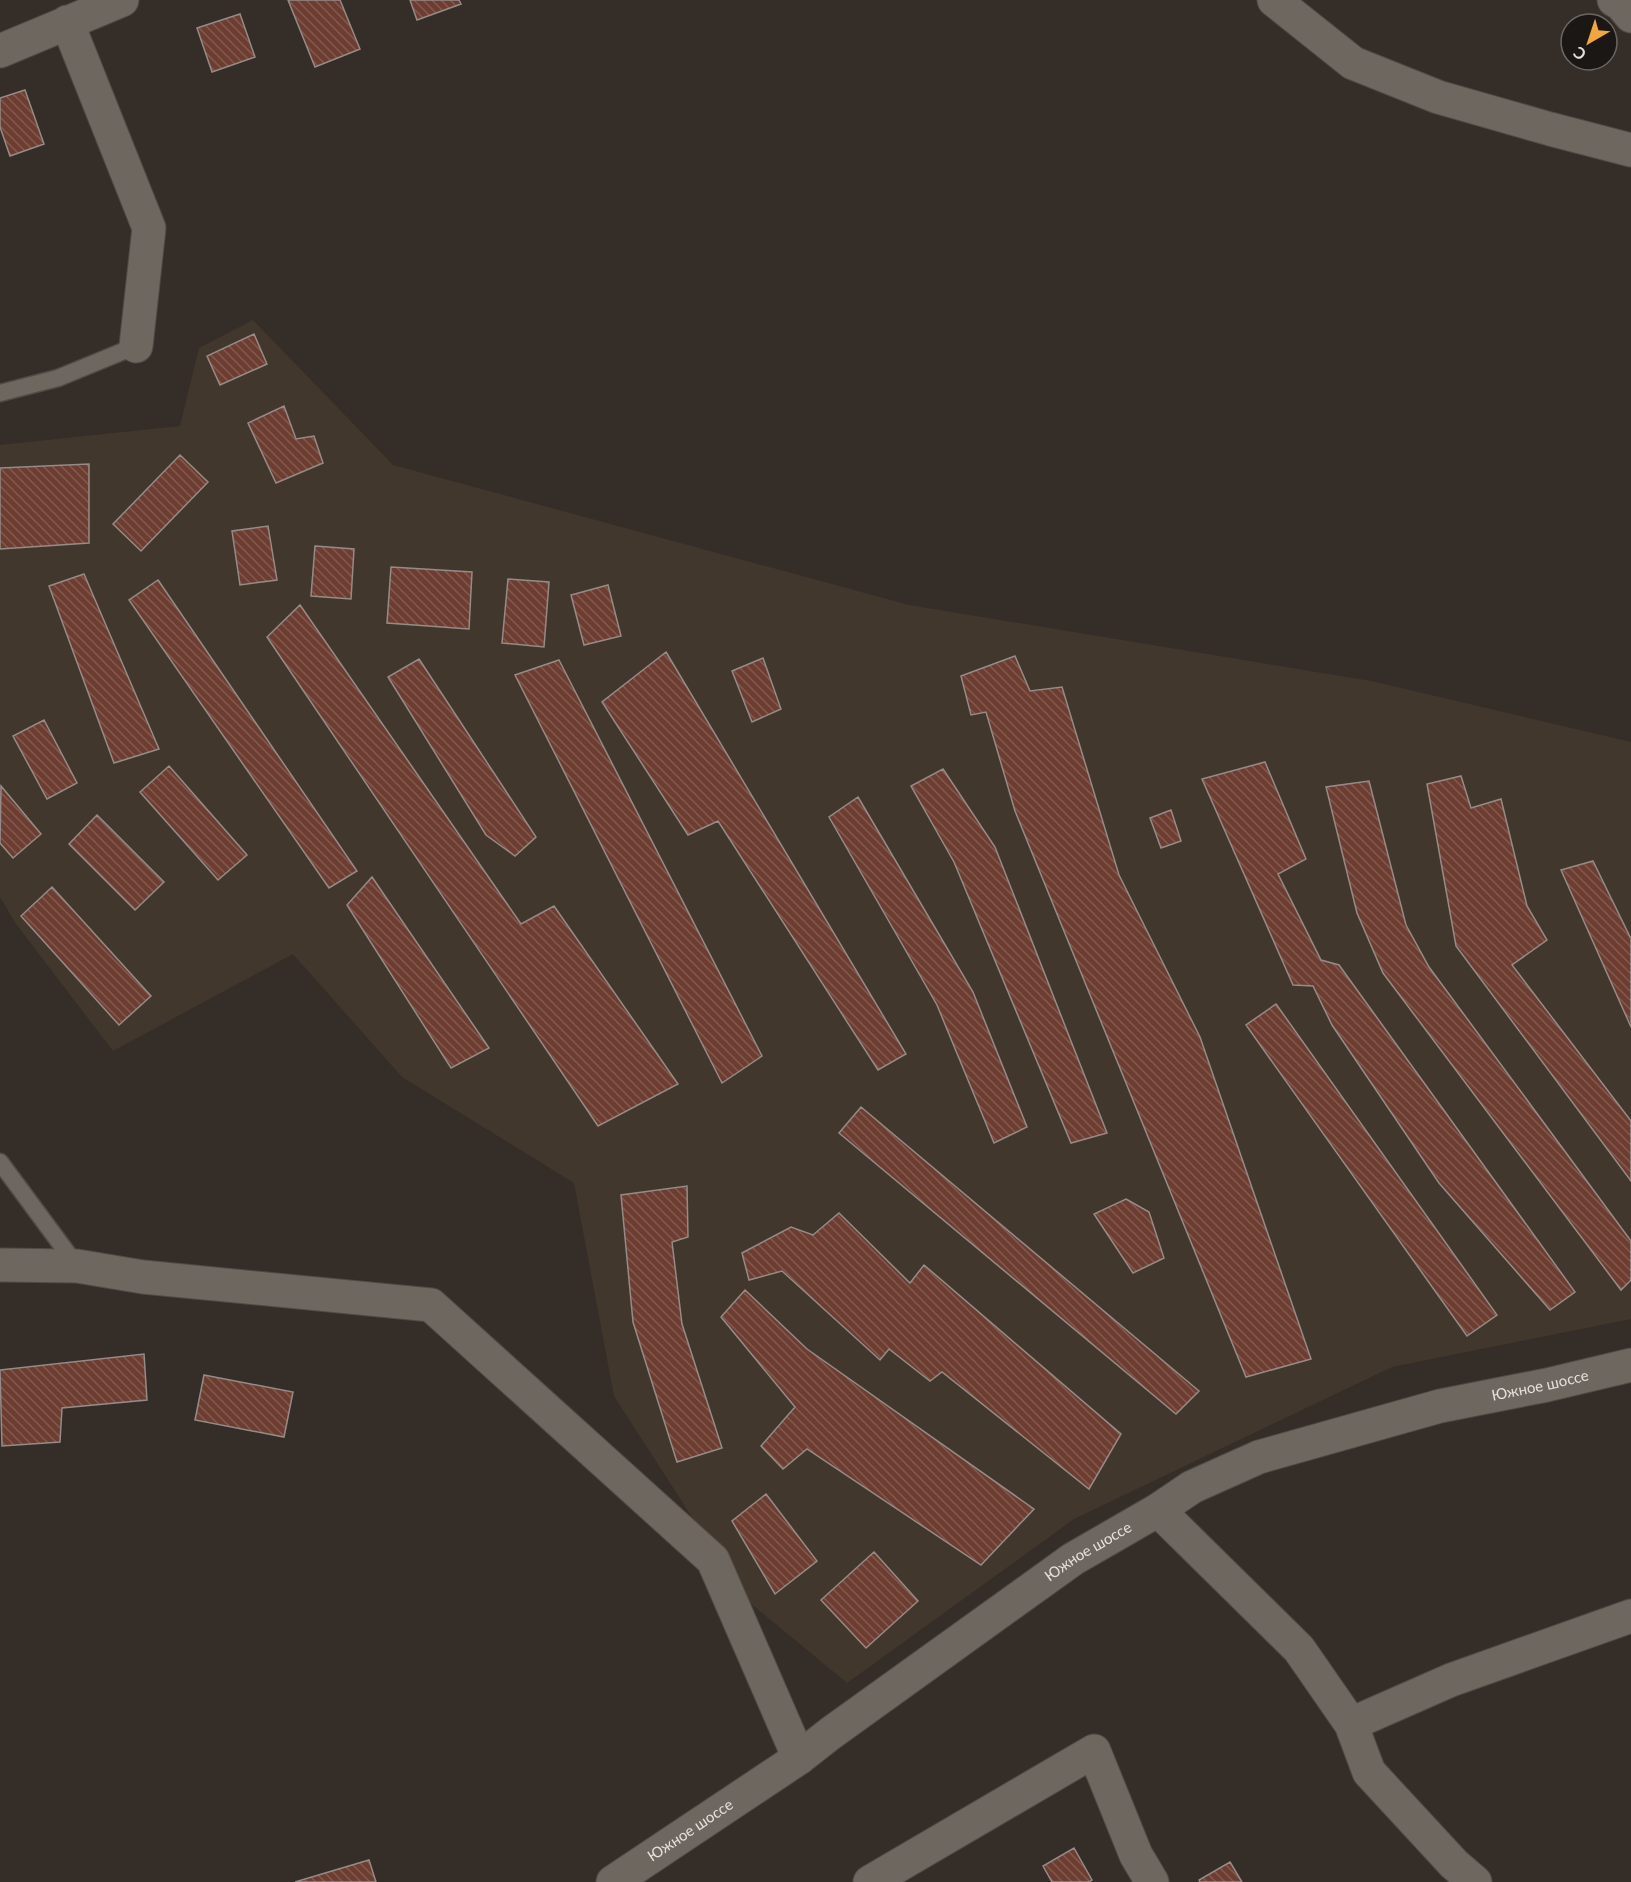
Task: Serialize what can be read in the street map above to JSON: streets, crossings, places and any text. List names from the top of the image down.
{
  "streets": {
    "street": ["Южное шоссе"]
  },
  "north": "bottom left"
}
